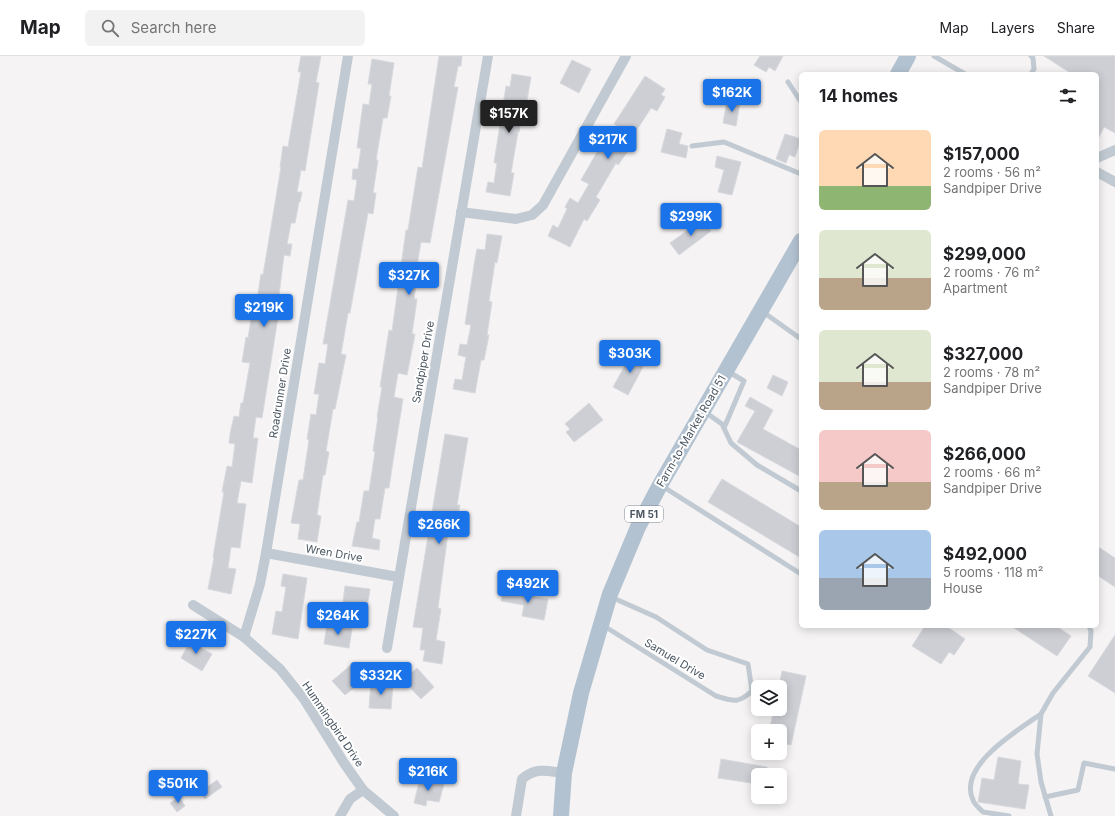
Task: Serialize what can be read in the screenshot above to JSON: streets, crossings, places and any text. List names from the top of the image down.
{
  "streets": {
    "main road": ["Farm-to-Market Road 51", "FM 51"],
    "street": [
      "Sandpiper Drive",
      "Roadrunner Drive",
      "Wren Drive",
      "Hummingbird Drive"
    ],
    "lane": ["Samuel Drive"]
  },
  "crossings": [
    ["Sandpiper Drive", "Wren Drive"],
    ["Roadrunner Drive", "Wren Drive"],
    ["Roadrunner Drive", "Hummingbird Drive"],
    ["Farm-to-Market Road 51", "Samuel Drive"]
  ],
  "page": {
    "header": "Map",
    "search": "Search here",
    "nav": ["Map", "Layers", "Share"],
    "heading": "14 homes",
    "price": [
      "$162K",
      "$157K",
      "$217K",
      "$299K",
      "$327K",
      "$219K",
      "$303K",
      "$266K",
      "$492K",
      "$264K",
      "$227K",
      "$332K",
      "$216K",
      "$501K"
    ],
    "list": [
      {
        "name": "$157,000",
        "note": "2 rooms · 56 m² · Sandpiper Drive"
      },
      {
        "name": "$299,000",
        "note": "2 rooms · 76 m² · Apartment"
      },
      {
        "name": "$327,000",
        "note": "2 rooms · 78 m² · Sandpiper Drive"
      },
      {
        "name": "$266,000",
        "note": "2 rooms · 66 m² · Sandpiper Drive"
      },
      {
        "name": "$492,000",
        "note": "5 rooms · 118 m² · House"
      }
    ],
    "map_buttons": ["+", "−"]
  }
}
